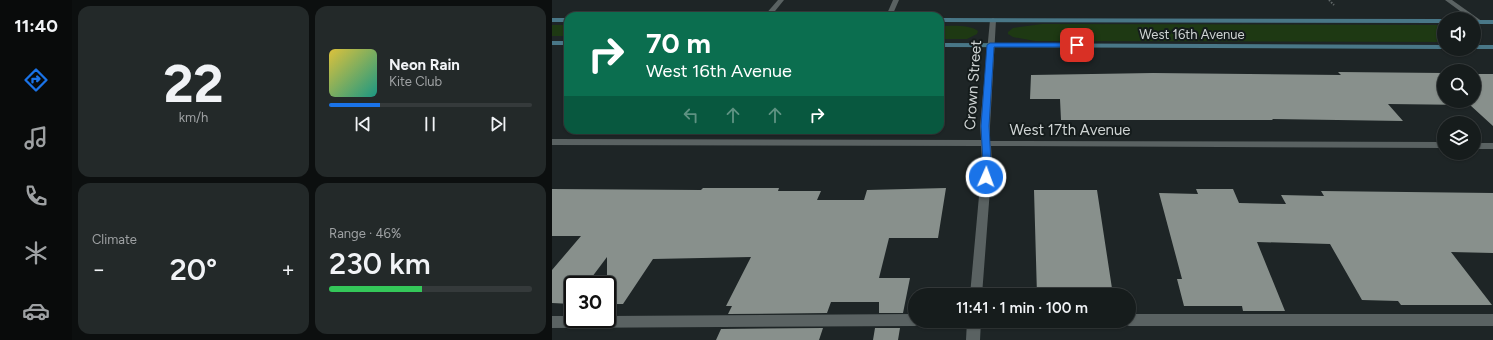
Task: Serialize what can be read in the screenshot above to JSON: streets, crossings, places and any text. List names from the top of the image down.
{
  "streets": {
    "main road": ["West 16th Avenue"],
    "street": ["Crown Street", "West 17th Avenue"]
  },
  "crossings": [
    ["West 16th Avenue", "Crown Street"],
    ["Crown Street", "West 17th Avenue"]
  ],
  "page": {
    "tabs": "11:40",
    "tile": [
      ["22", "km/h"],
      "Climate",
      ["Range · 46%", "230 km"]
    ],
    "turn": ["70 m", "West 16th Avenue"],
    "song": ["Neon Rain", "Kite Club"],
    "heat": ["−", "20°", "+"],
    "limit": "30",
    "trip": "11:41 · 1 min · 100 m"
  }
}
